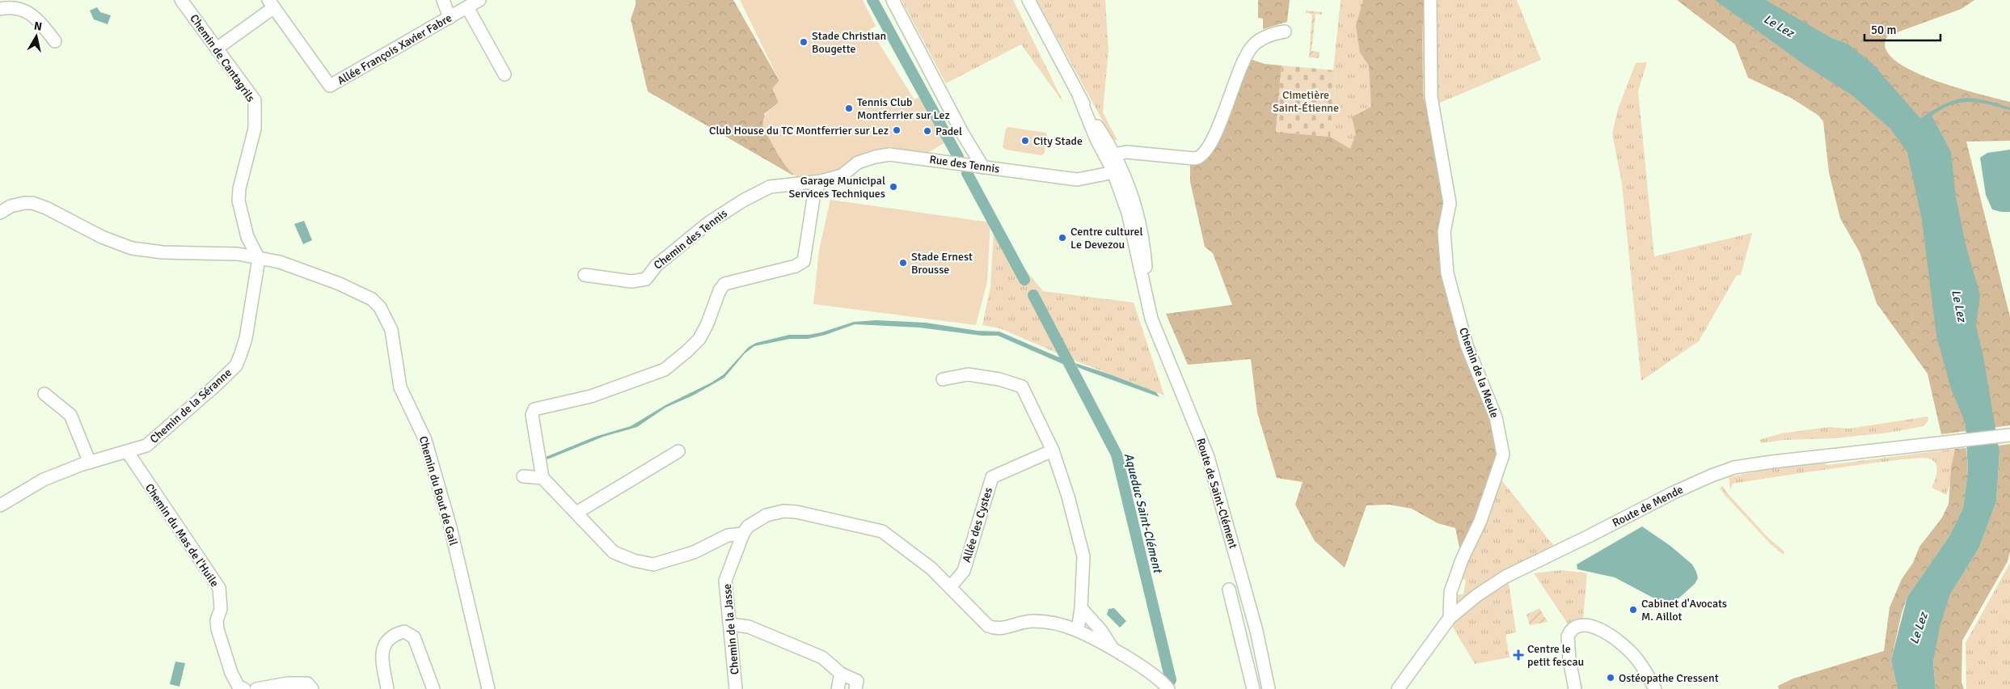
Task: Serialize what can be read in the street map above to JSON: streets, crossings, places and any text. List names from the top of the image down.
{
  "streets": {
    "street": [
      "Allée François Xavier Fabre",
      "Chemin de Cantagrils",
      "Rue des Tennis",
      "Chemin des Tennis",
      "Chemin de la Meule",
      "Chemin de la Séranne",
      "Chemin du Bout de Gail",
      "Route de Saint-Clément",
      "Route de Mende",
      "Allée des Cystes",
      "Chemin du Mas de l'Huile",
      "Chemin de la Jasse"
    ]
  },
  "crossings": [
    ["Chemin de Cantagrils", "Chemin de la Séranne"],
    ["Chemin de Cantagrils", "Chemin du Bout de Gail"],
    ["Rue des Tennis", "Chemin des Tennis"],
    ["Rue des Tennis", "Route de Saint-Clément"],
    ["Chemin de la Meule", "Route de Mende"],
    ["Chemin de la Séranne", "Chemin du Bout de Gail"],
    ["Chemin de la Séranne", "Chemin du Mas de l'Huile"]
  ],
  "water": ["Le Lez", "Aqueduc Saint-Clément"],
  "parks": ["Cimetière Saint-Étienne"],
  "places": {
    "other": [
      "Stade Christian Bougette",
      "Tennis Club Montferrier sur Lez",
      "Club House du TC Montferrier sur Lez",
      "Padel",
      "City Stade",
      "Garage Municipal Services Techniques",
      "Centre culturel Le Devezou",
      "Stade Ernest Brousse",
      "Cabinet d'Avocats M. Aillot",
      "Ostéopathe Cressent"
    ],
    "health": ["Centre le petit fescau"]
  },
  "scale_bar": "50 m",
  "north": "top"
}
